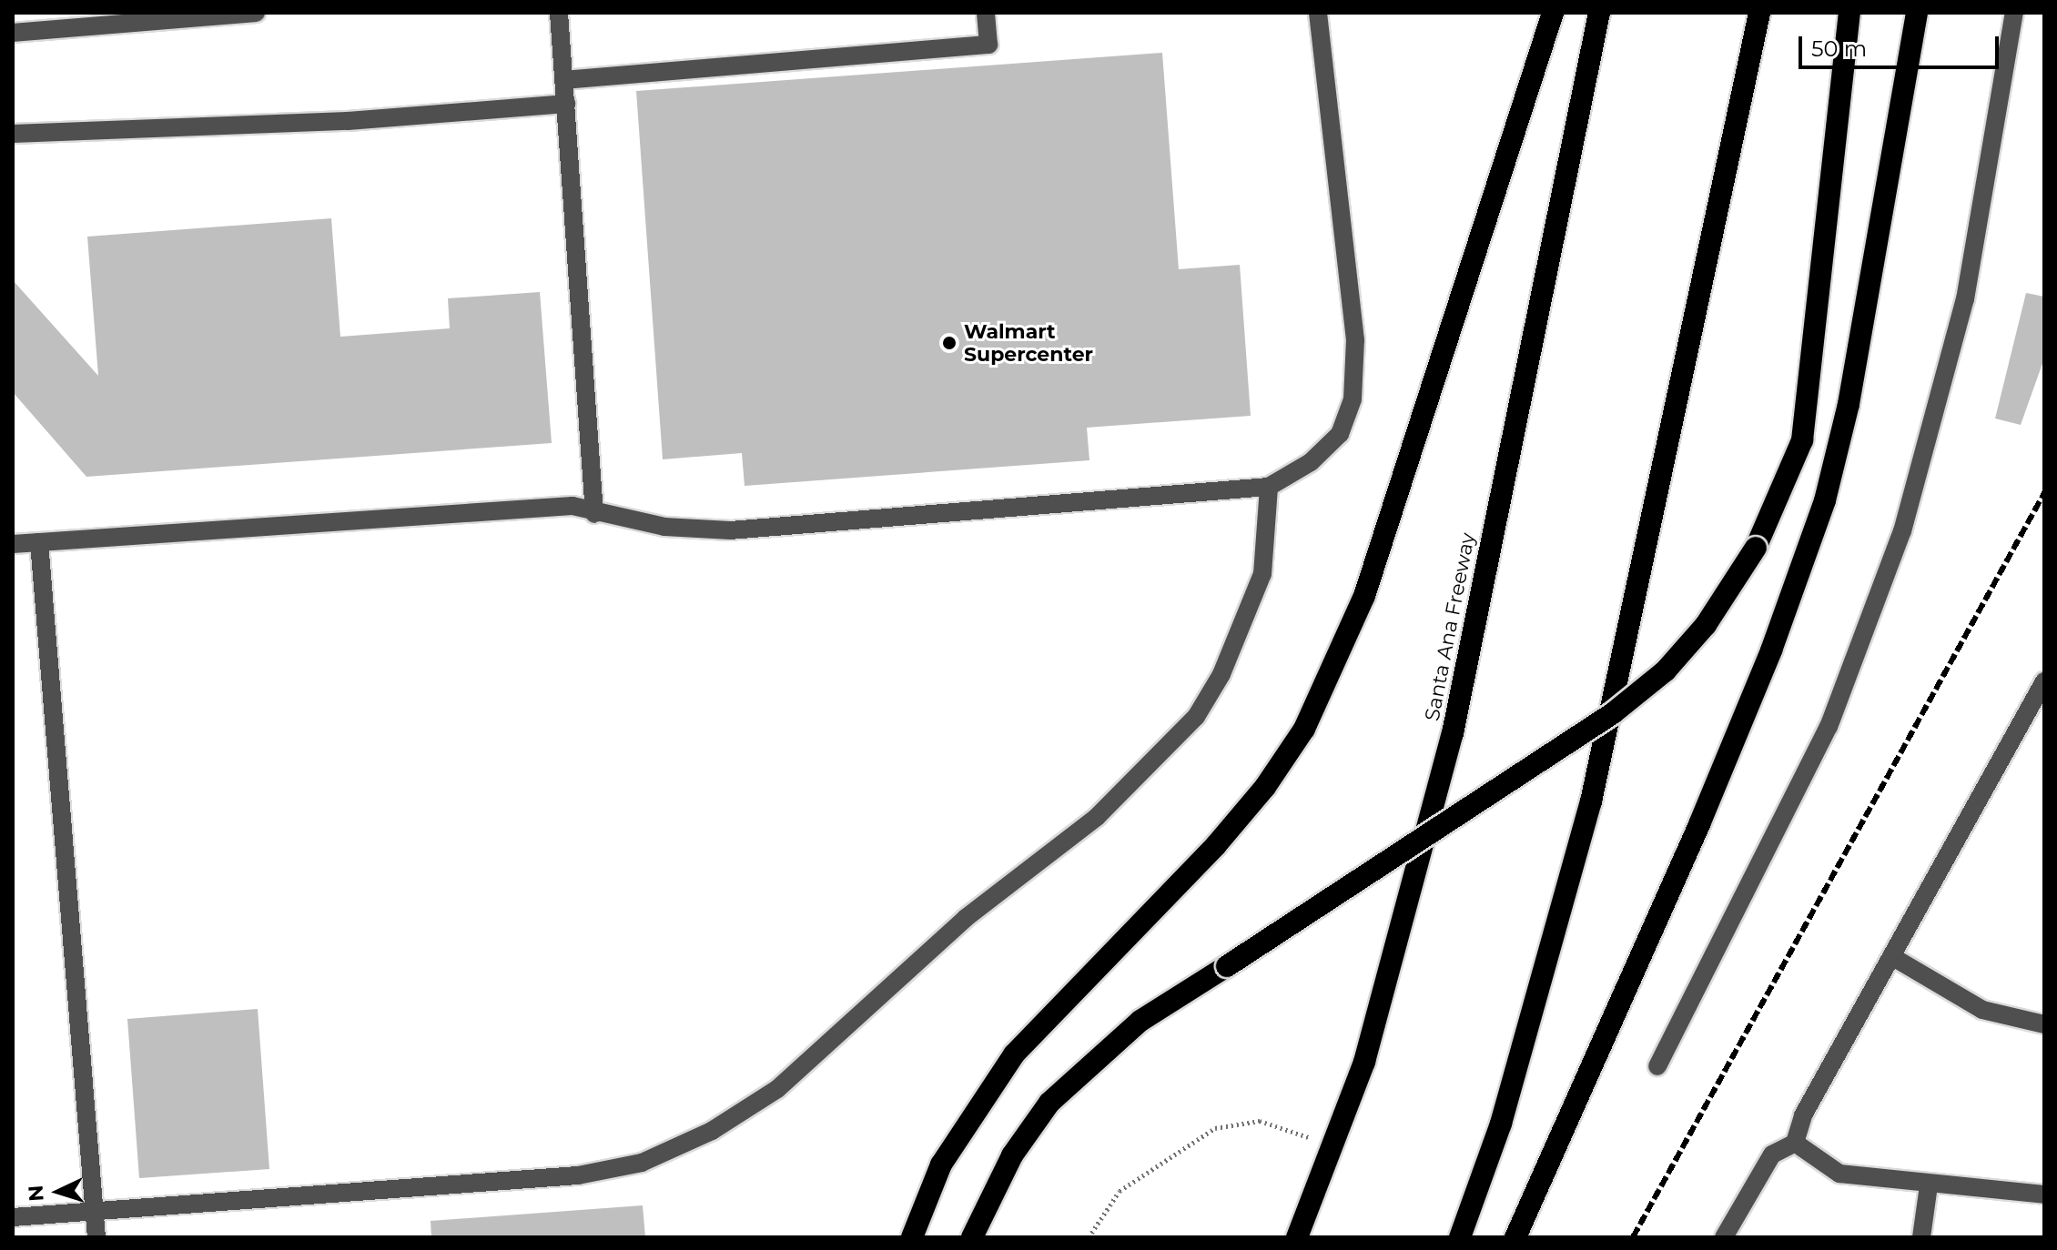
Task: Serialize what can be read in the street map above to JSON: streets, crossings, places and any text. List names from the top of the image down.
{
  "streets": {
    "highway": ["Santa Ana Freeway"]
  },
  "places": ["Walmart Supercenter"],
  "scale_bar": "50 m",
  "north": "left"
}
